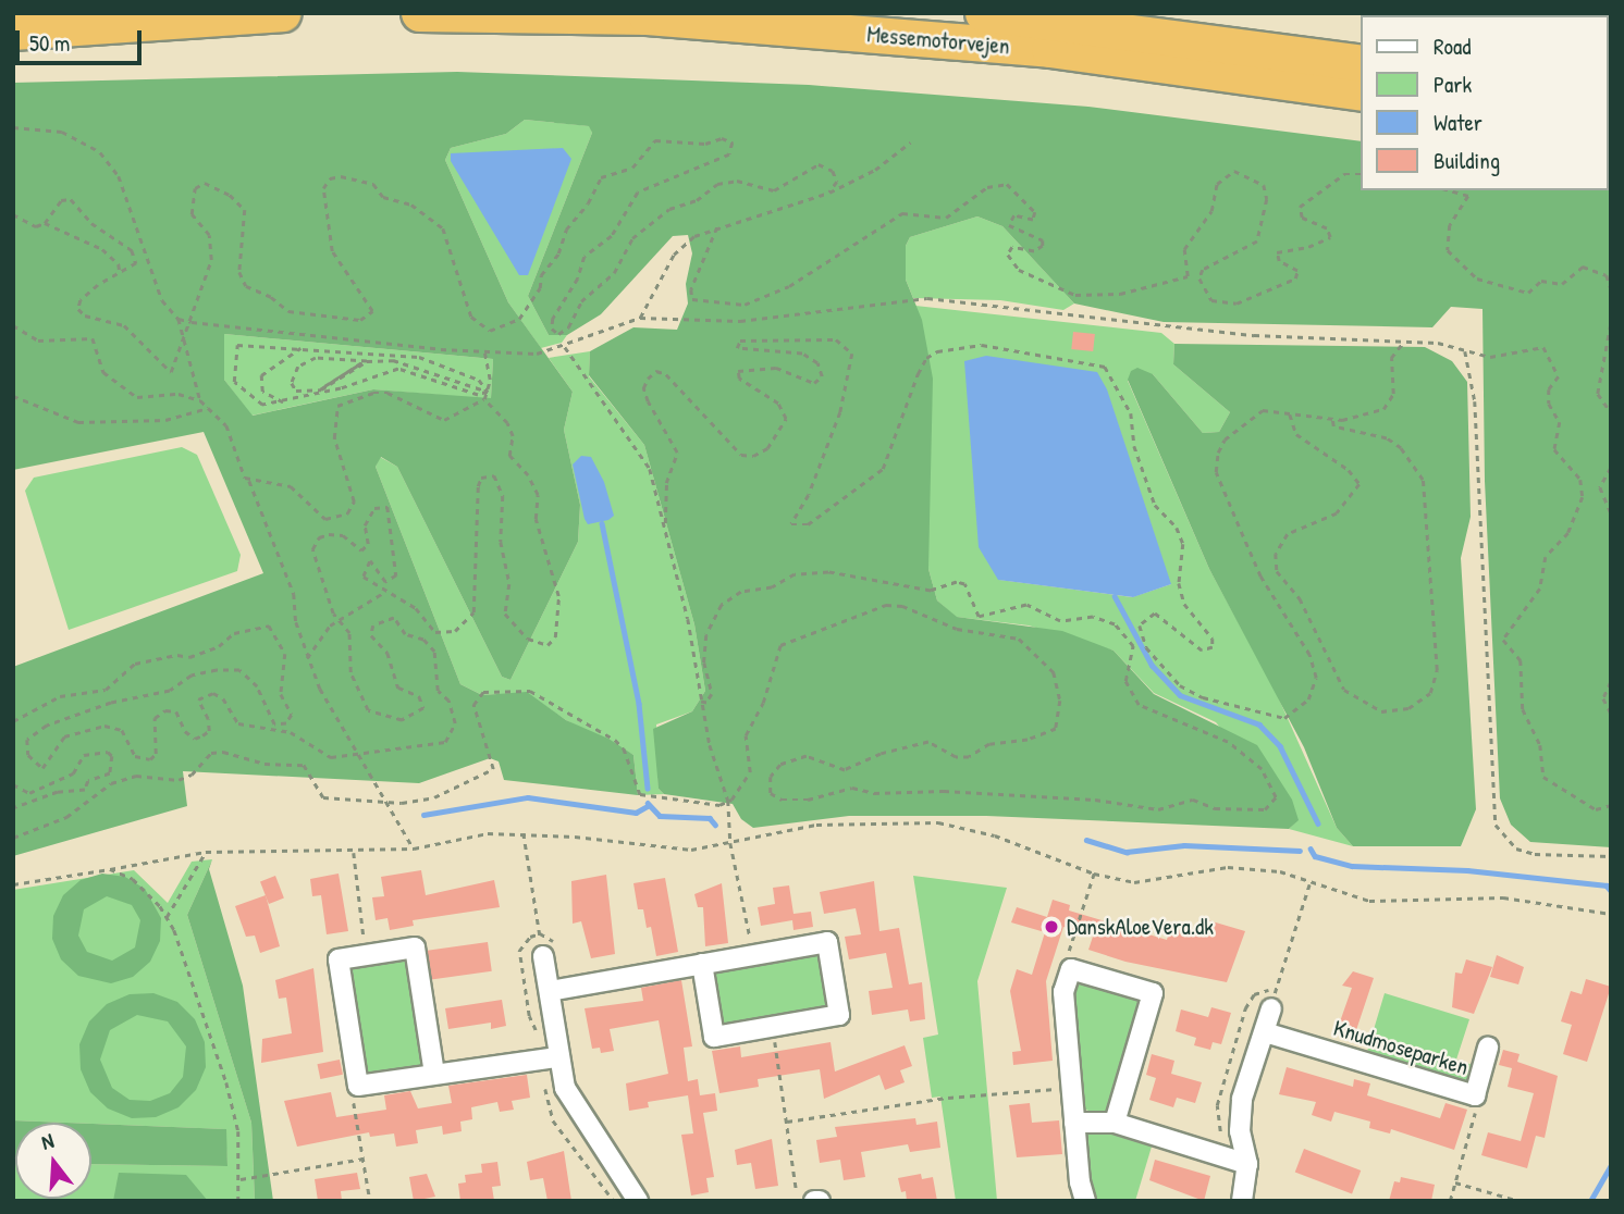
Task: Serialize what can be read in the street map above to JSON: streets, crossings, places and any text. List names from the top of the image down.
{
  "streets": {
    "highway": ["Messemotorvejen"],
    "street": ["Knudmoseparken"]
  },
  "places": ["DanskAloeVera.dk"],
  "legend": [
    "Road",
    "Park",
    "Water",
    "Building"
  ],
  "scale_bar": "50 m",
  "north": "top"
}
